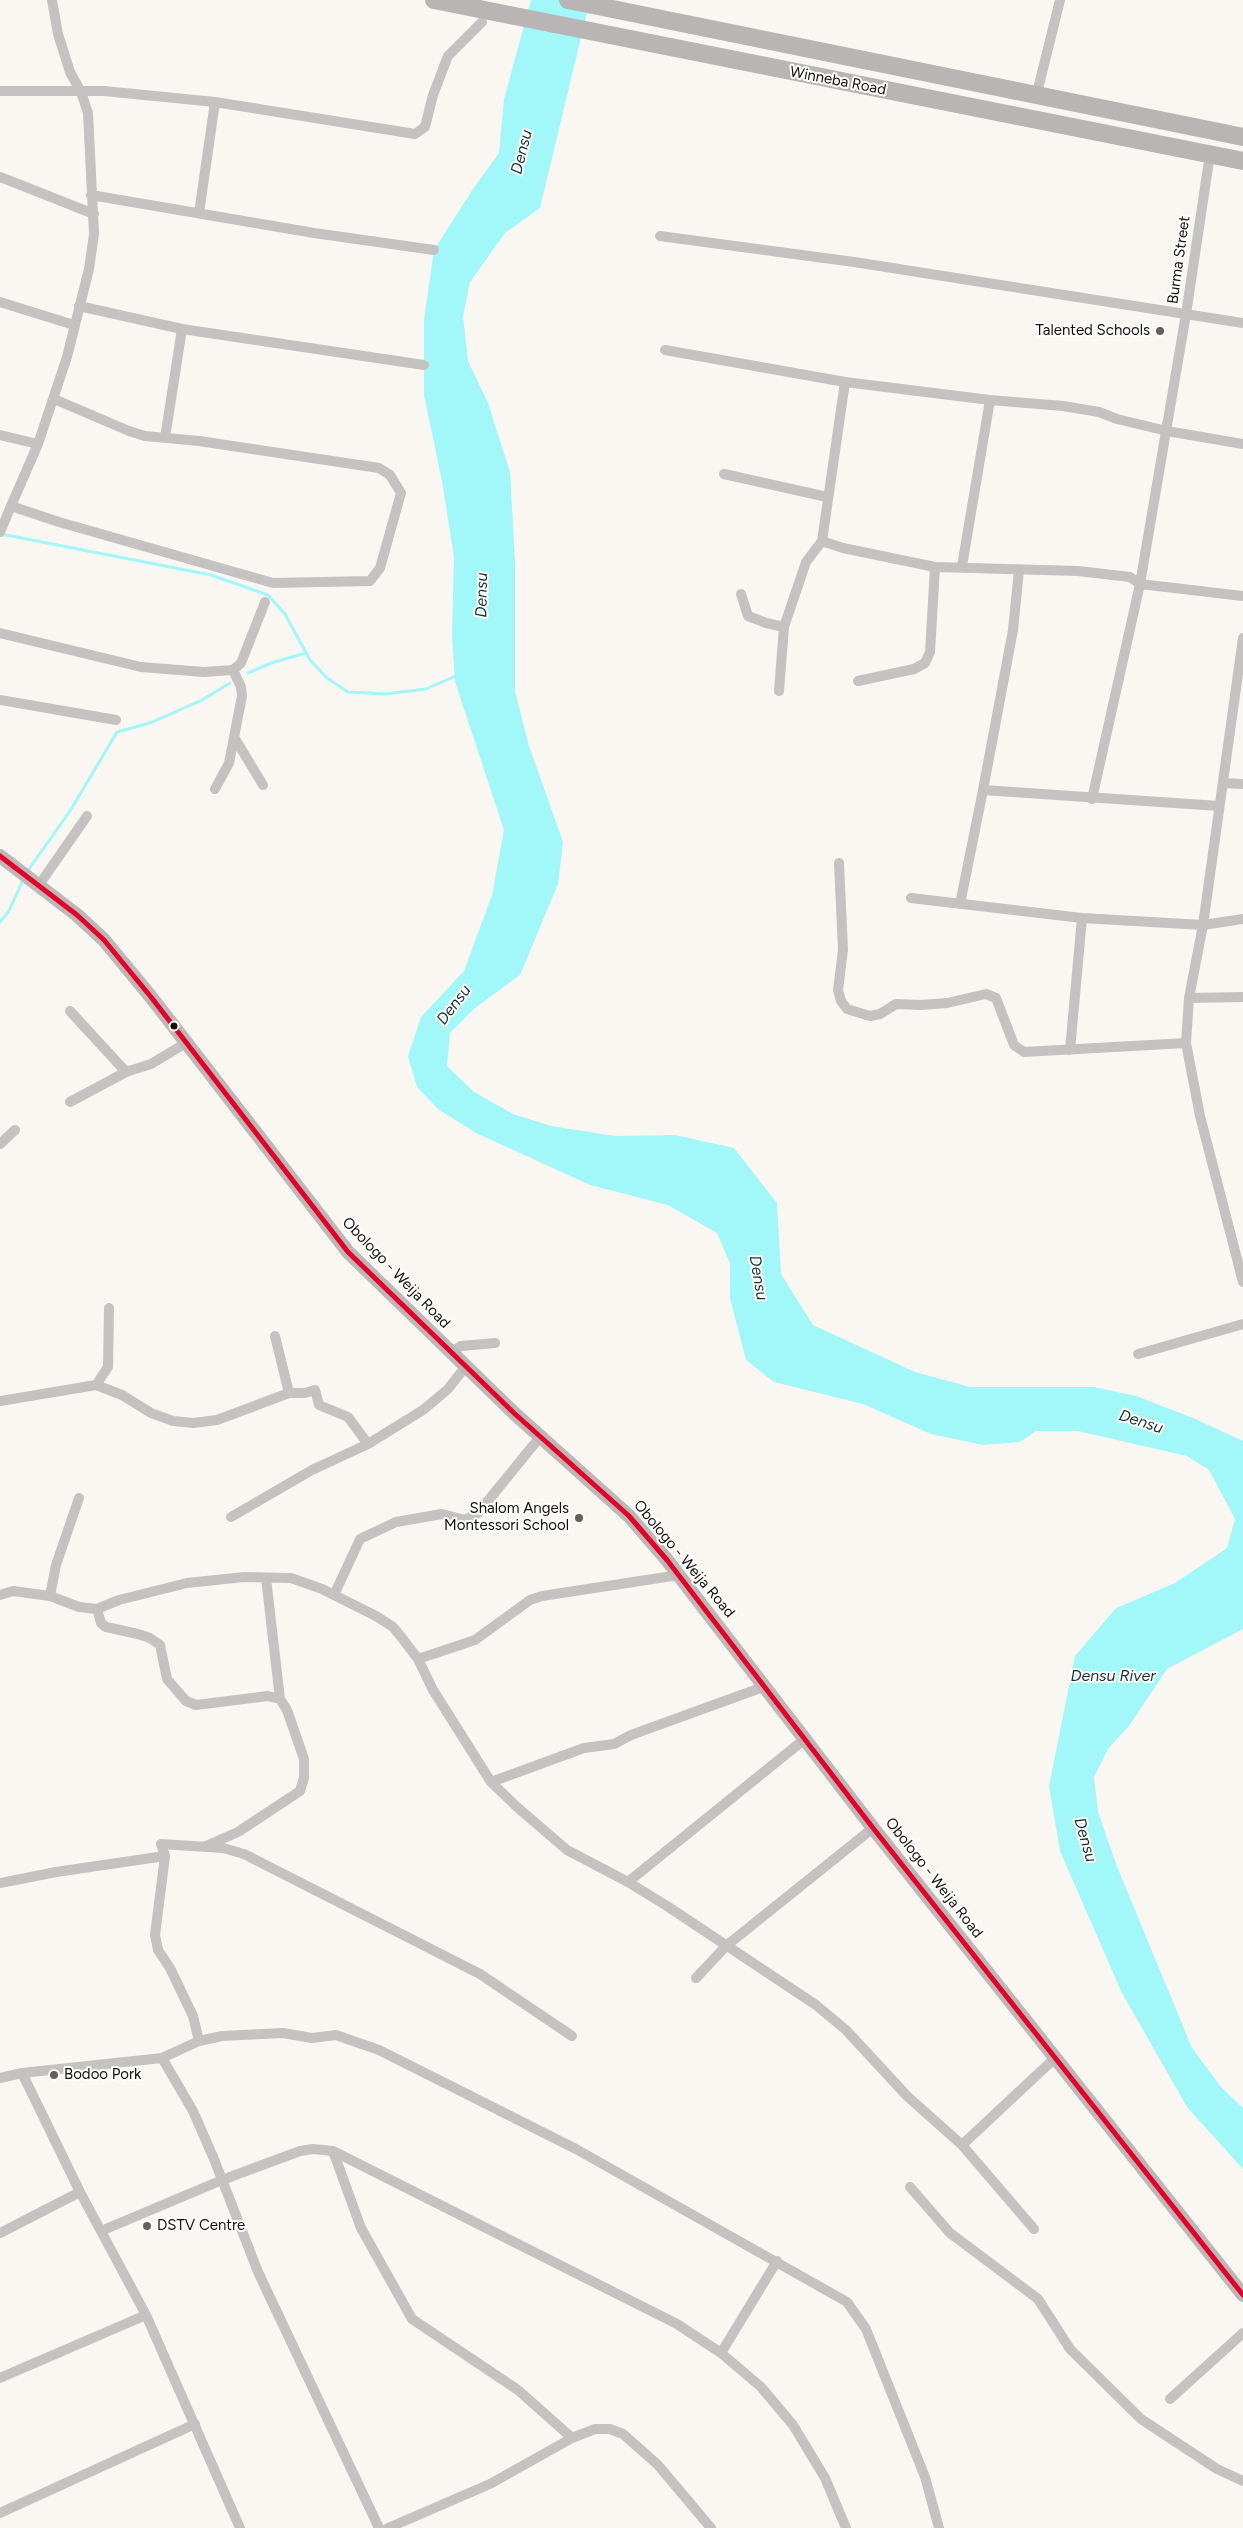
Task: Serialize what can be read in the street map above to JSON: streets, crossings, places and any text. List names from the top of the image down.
{
  "streets": {
    "highway": ["Winneba Road"],
    "street": ["Burma Street", "Obologo - Weija Road"]
  },
  "crossings": [
    ["Winneba Road", "Burma Street"]
  ],
  "water": ["Densu", "Densu River"],
  "places": [
    "Talented Schools",
    "Shalom Angels Montessori School",
    "Bodoo Pork",
    "DSTV Centre"
  ]
}
